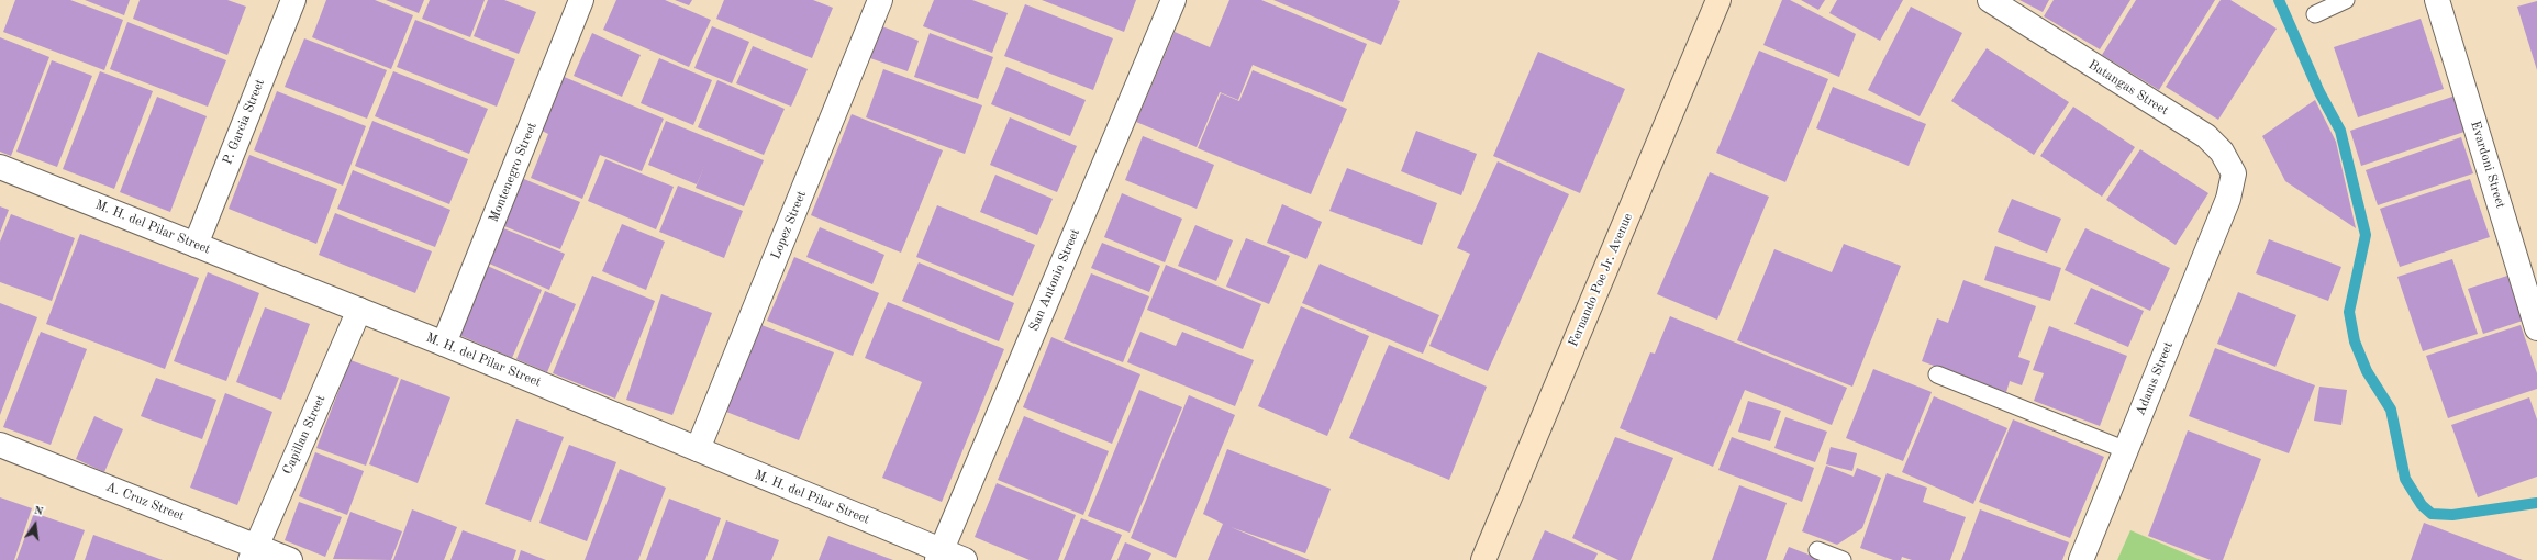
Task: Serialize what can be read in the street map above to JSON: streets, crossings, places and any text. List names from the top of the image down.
{
  "streets": {
    "main road": ["Fernando Poe Jr. Avenue"],
    "street": [
      "Batangas Street",
      "P. Garcia Street",
      "Evardoni Street",
      "Montenegro Street",
      "Lopez Street",
      "M. H. del Pilar Street",
      "San Antonio Street",
      "Adams Street",
      "Capillan Street",
      "A. Cruz Street"
    ]
  },
  "crossings": [
    ["Batangas Street", "Adams Street"],
    ["P. Garcia Street", "M. H. del Pilar Street"],
    ["Montenegro Street", "M. H. del Pilar Street"],
    ["Lopez Street", "M. H. del Pilar Street"],
    ["M. H. del Pilar Street", "San Antonio Street"],
    ["M. H. del Pilar Street", "Capillan Street"],
    ["Capillan Street", "A. Cruz Street"]
  ],
  "north": "top"
}
